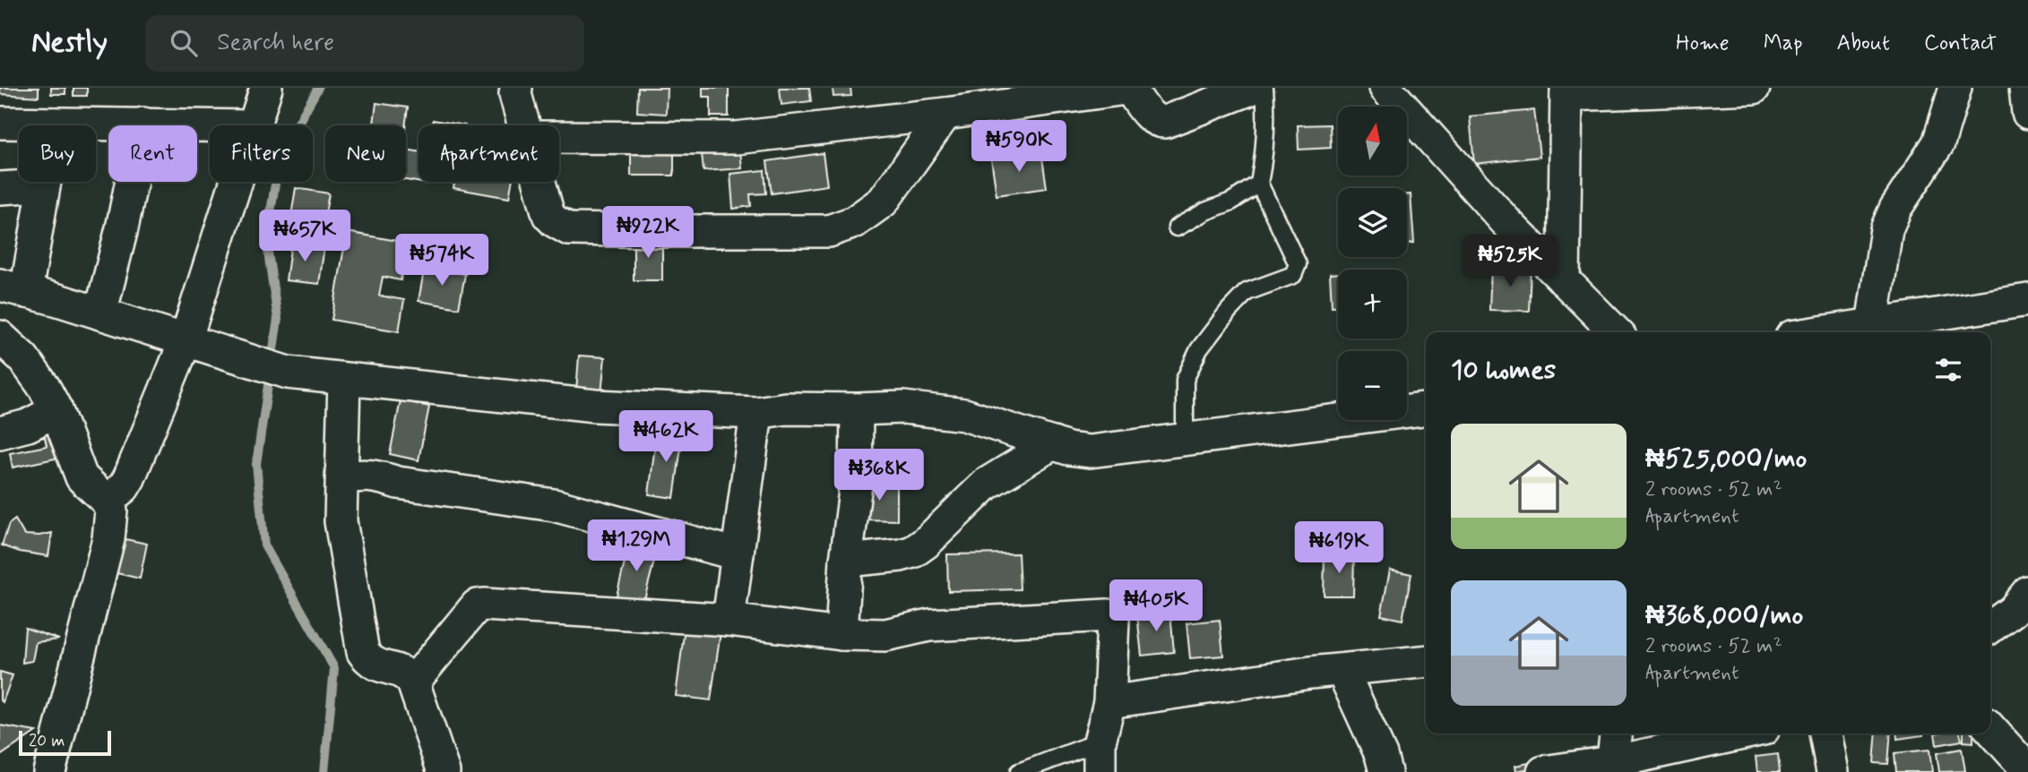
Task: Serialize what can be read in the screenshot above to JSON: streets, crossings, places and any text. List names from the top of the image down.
{
  "scale_bar": "20 m",
  "north": "top",
  "page": {
    "header": "Nestly",
    "search": "Search here",
    "nav": [
      "Home",
      "Map",
      "About",
      "Contact"
    ],
    "map_buttons": ["+", "−"],
    "price": [
      "₦590K",
      "₦922K",
      "₦657K",
      "₦574K",
      "₦525K",
      "₦462K",
      "₦368K",
      "₦1.29M",
      "₦619K",
      "₦405K"
    ],
    "chip": [
      "Buy",
      "Rent",
      "Filters",
      "New",
      "Apartment"
    ],
    "heading": "10 homes",
    "list": [
      {
        "name": "₦525,000/mo",
        "note": "2 rooms · 52 m² · Apartment"
      },
      {
        "name": "₦368,000/mo",
        "note": "2 rooms · 52 m² · Apartment"
      }
    ],
    "scale": "20 m"
  }
}
